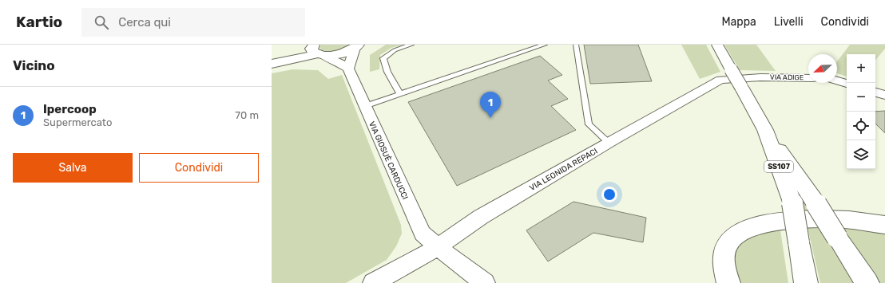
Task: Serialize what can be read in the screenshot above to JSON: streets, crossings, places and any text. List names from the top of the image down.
{
  "streets": {
    "main road": ["SS107"],
    "street": ["VIA ADIGE", "VIA GIOSUÈ CARDUCCI", "VIA LEONIDA REPACI"]
  },
  "crossings": [
    ["VIA ADIGE", "VIA LEONIDA REPACI"],
    ["VIA GIOSUÈ CARDUCCI", "VIA LEONIDA REPACI"]
  ],
  "north": "bottom left",
  "page": {
    "header": "Kartio",
    "search": "Cerca qui",
    "nav": ["Mappa", "Livelli", "Condividi"],
    "heading": "Vicino",
    "map_buttons": ["+", "−"],
    "list": [
      {
        "mark": "1",
        "name": "Ipercoop",
        "note": "Supermercato",
        "value": "70 m"
      }
    ],
    "pins": "1",
    "buttons": ["Salva", "Condividi"]
  }
}
